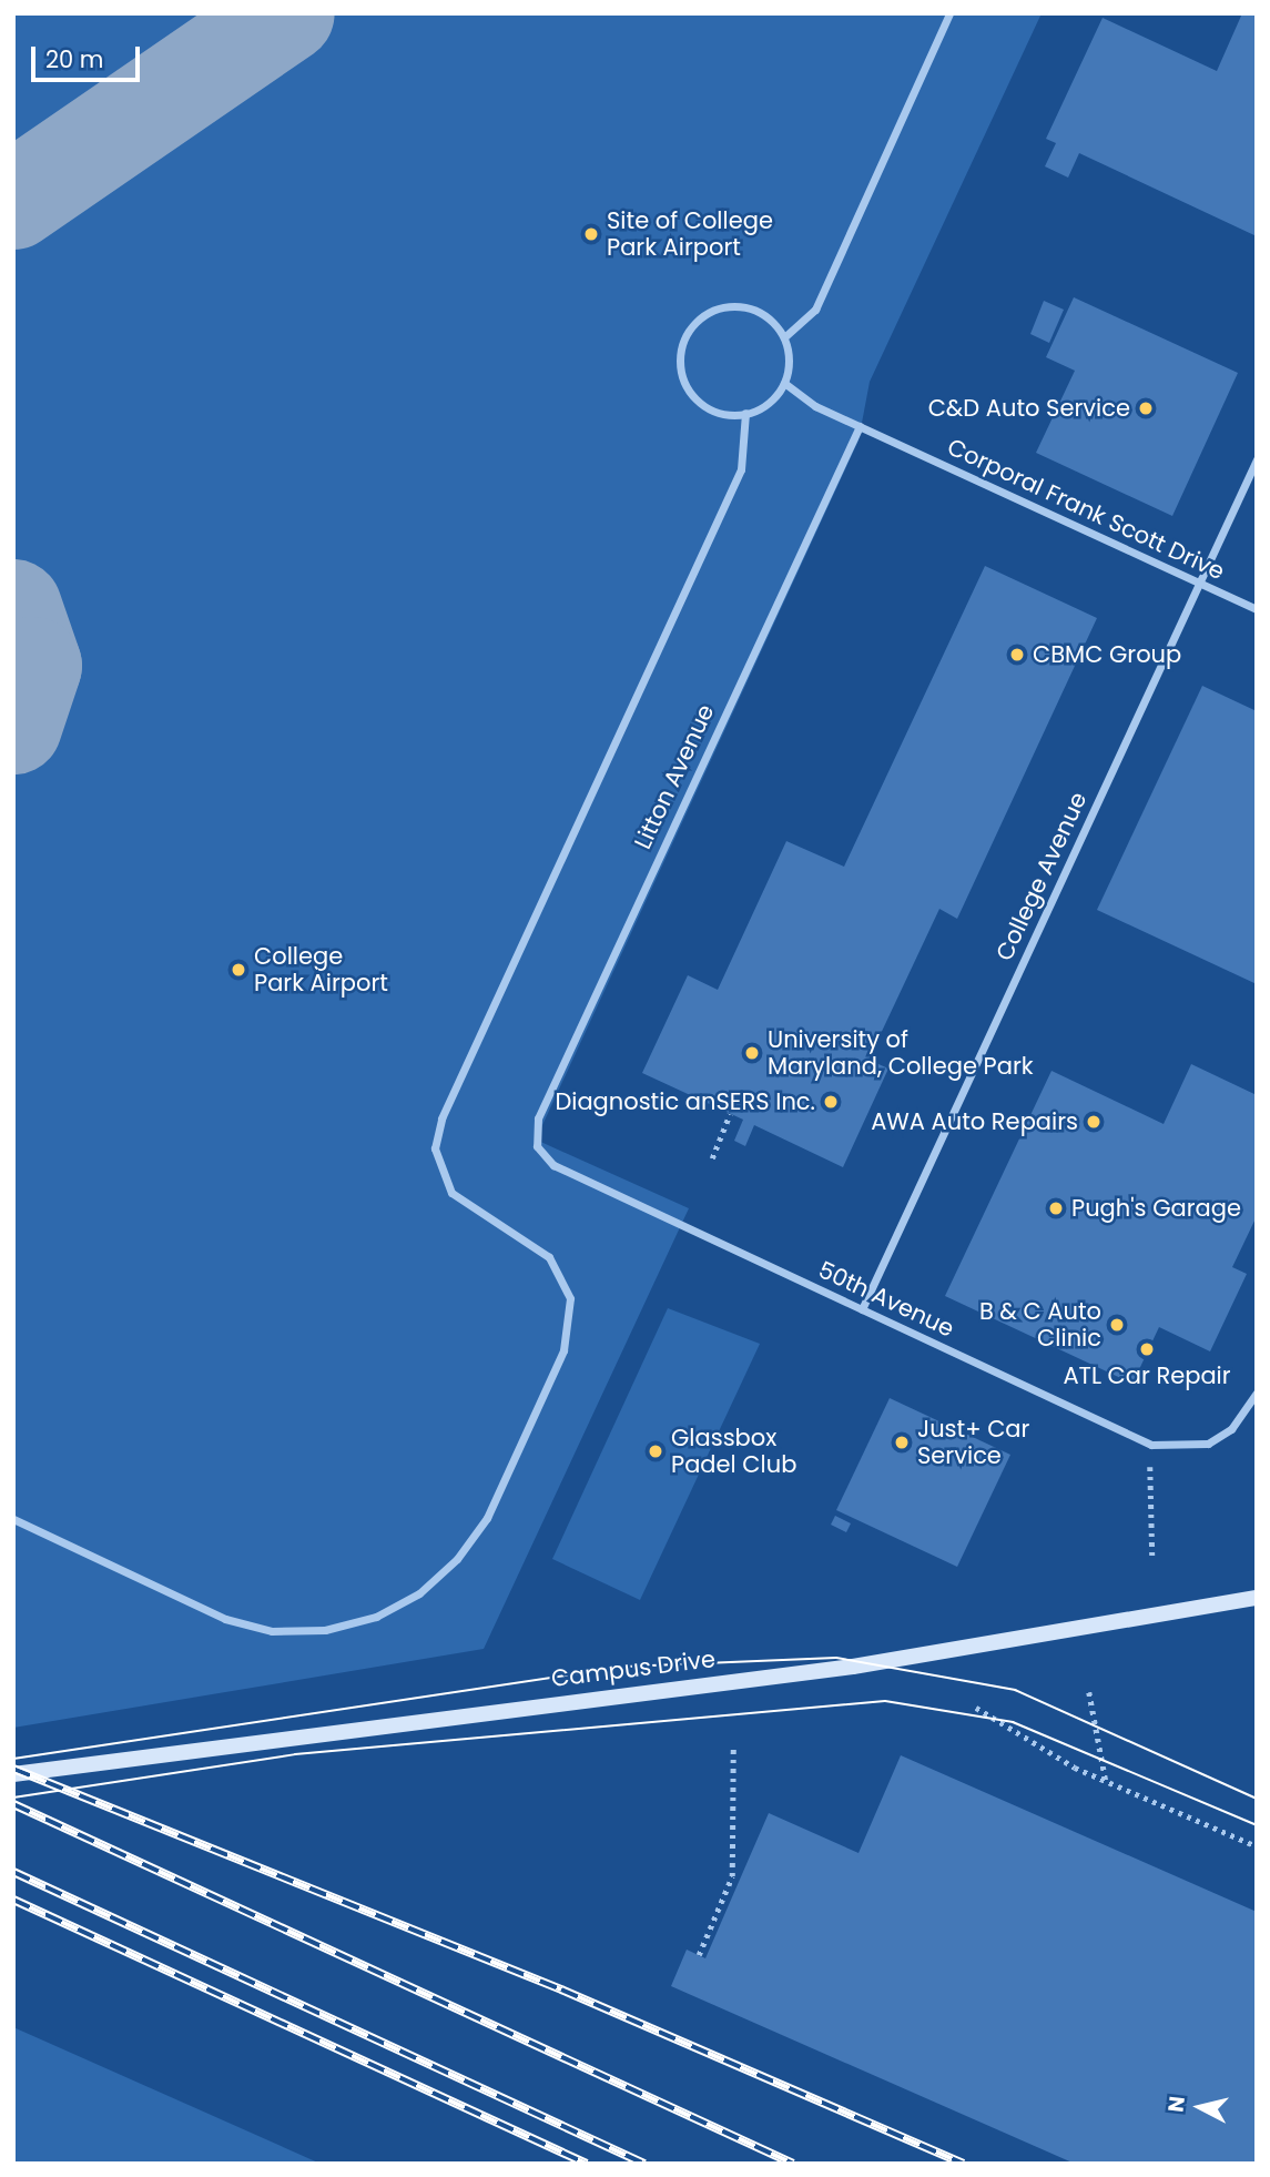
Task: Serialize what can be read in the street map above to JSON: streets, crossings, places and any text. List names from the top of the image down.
{
  "streets": {
    "main road": ["Campus Drive"],
    "street": [
      "Corporal Frank Scott Drive",
      "Litton Avenue",
      "College Avenue",
      "50th Avenue"
    ]
  },
  "crossings": [
    ["Corporal Frank Scott Drive", "Litton Avenue"],
    ["Corporal Frank Scott Drive", "College Avenue"],
    ["Litton Avenue", "50th Avenue"],
    ["College Avenue", "50th Avenue"]
  ],
  "places": [
    "Site of College Park Airport",
    "C&D Auto Service",
    "CBMC Group",
    "College Park Airport",
    "University of Maryland, College Park",
    "Diagnostic anSERS Inc.",
    "AWA Auto Repairs",
    "Pugh's Garage",
    "B & C Auto Clinic",
    "ATL Car Repair",
    "Just+ Car Service",
    "Glassbox Padel Club"
  ],
  "scale_bar": "20 m",
  "north": "left"
}
